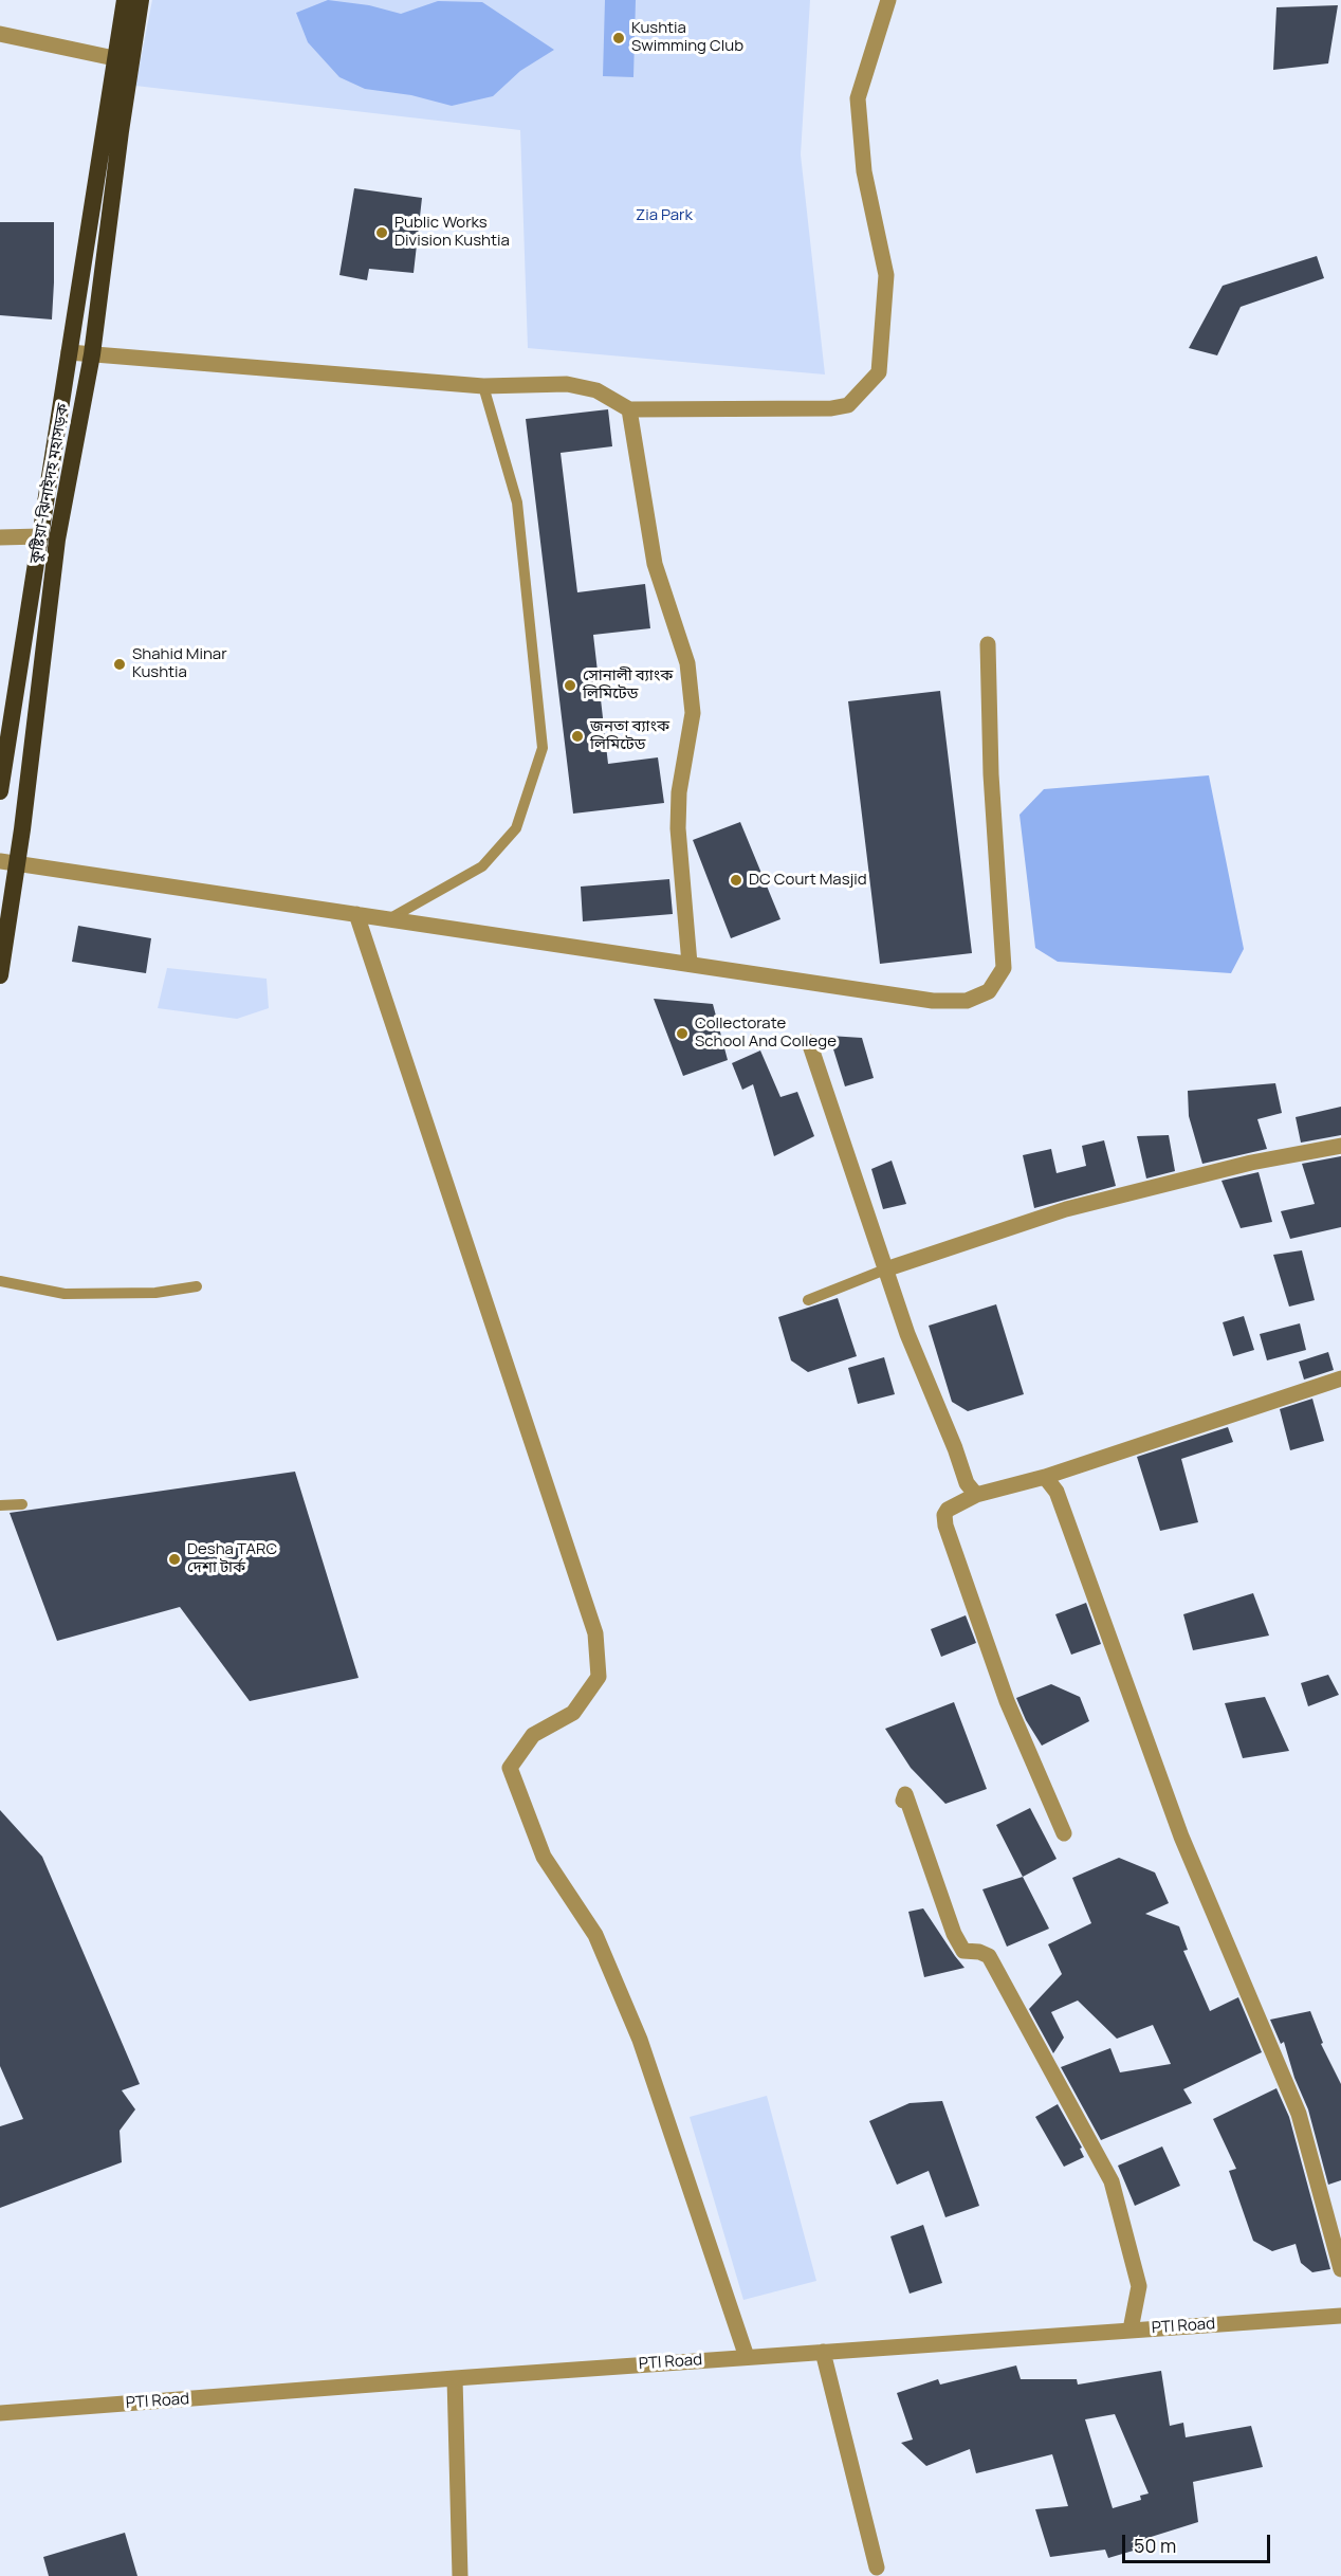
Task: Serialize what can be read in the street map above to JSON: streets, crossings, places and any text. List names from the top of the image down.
{
  "streets": {
    "highway": ["কুষ্টিয়া-ঝিনাইদহ মহাসড়ক"],
    "street": ["PTI Road"]
  },
  "parks": ["Zia Park"],
  "places": [
    "Kushtia Swimming Club",
    "Public Works Division Kushtia",
    "Shahid Minar Kushtia",
    "সোনালী ব্যাংক লিমিটেড",
    "জনতা ব্যাংক লিমিটেড",
    "DC Court Masjid",
    "Collectorate School And College",
    "Desha TARC দেশা টার্ক"
  ],
  "scale_bar": "50 m"
}
